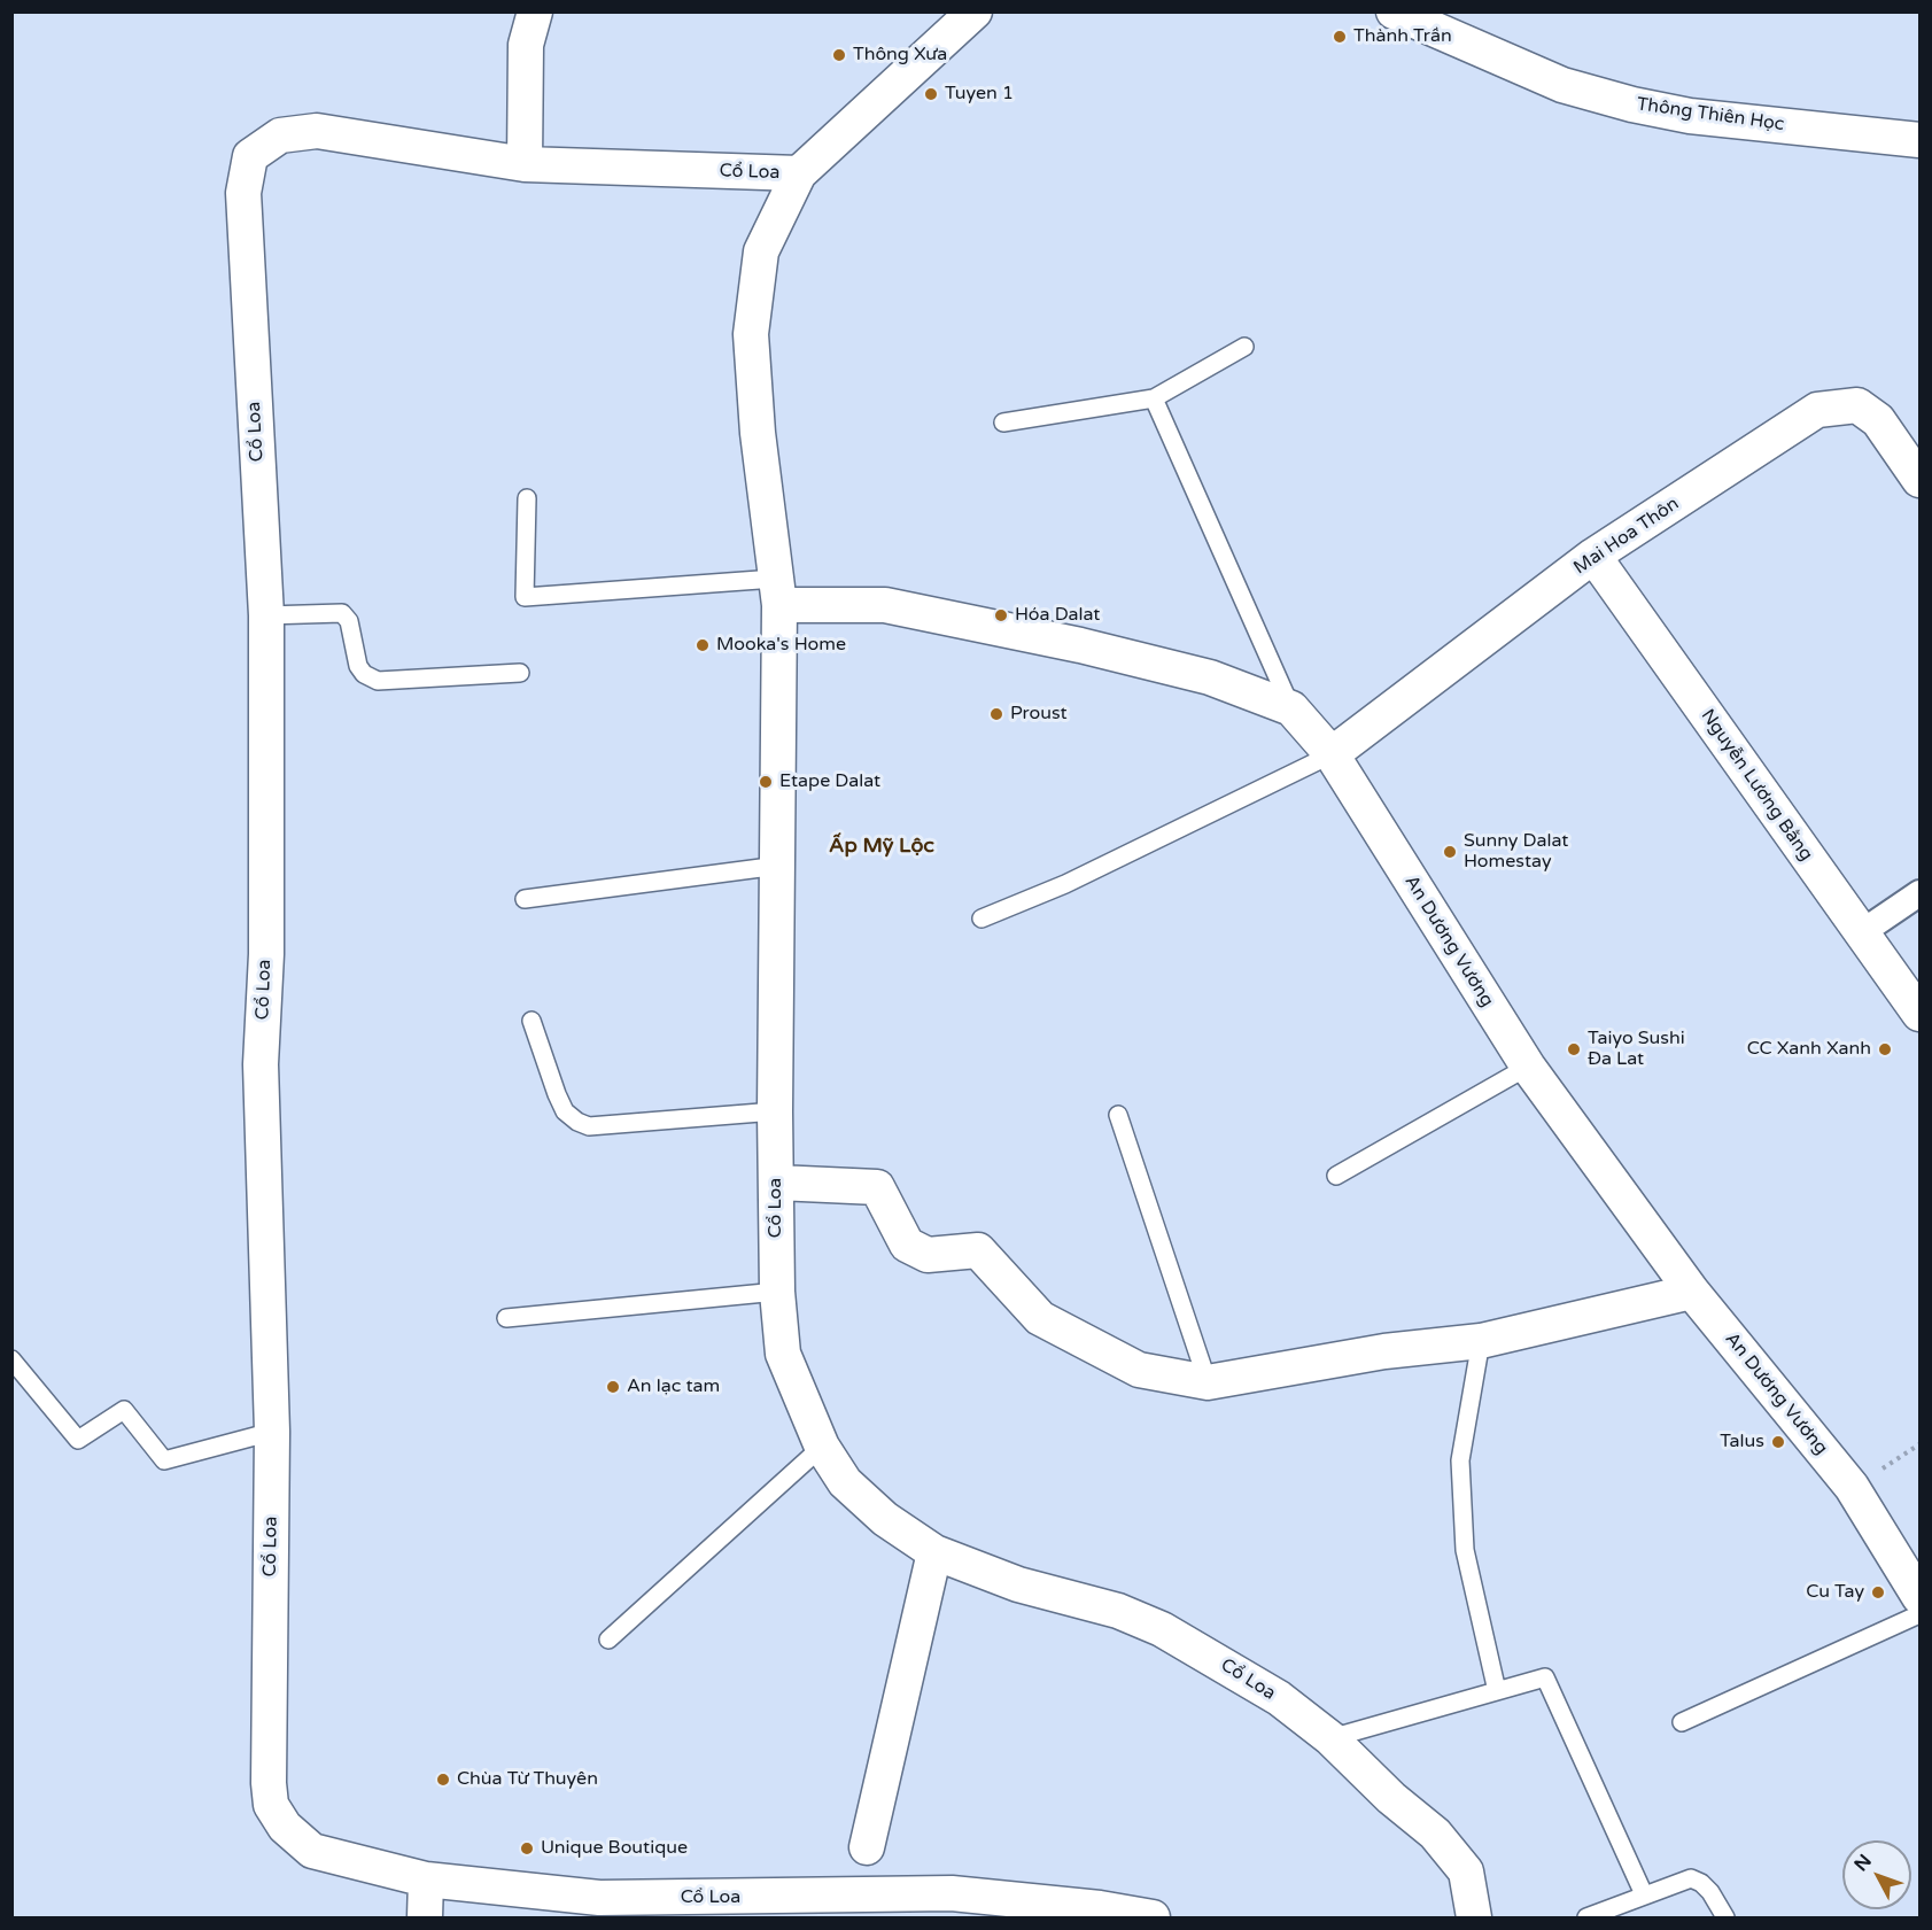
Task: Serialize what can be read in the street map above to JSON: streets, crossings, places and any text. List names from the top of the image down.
{
  "streets": {
    "street": [
      "Thông Thiên Học",
      "Cổ Loa",
      "Mai Hoa Thôn",
      "Nguyễn Lương Bằng",
      "An Dương Vương"
    ]
  },
  "crossings": [
    ["Cổ Loa", "An Dương Vương"],
    ["Mai Hoa Thôn", "Nguyễn Lương Bằng"],
    ["Mai Hoa Thôn", "An Dương Vương"]
  ],
  "districts": ["Ấp Mỹ Lộc"],
  "places": [
    "Thành Trần",
    "Thông Xưa",
    "Tuyen 1",
    "Hóa Dalat",
    "Mooka's Home",
    "Proust",
    "Etape Dalat",
    "Sunny Dalat Homestay",
    "Taiyo Sushi Đa Lat",
    "CC Xanh Xanh",
    "An lạc tam",
    "Talus",
    "Cu Tay",
    "Chùa Từ Thuyên",
    "Unique Boutique"
  ],
  "north": "top left"
}
